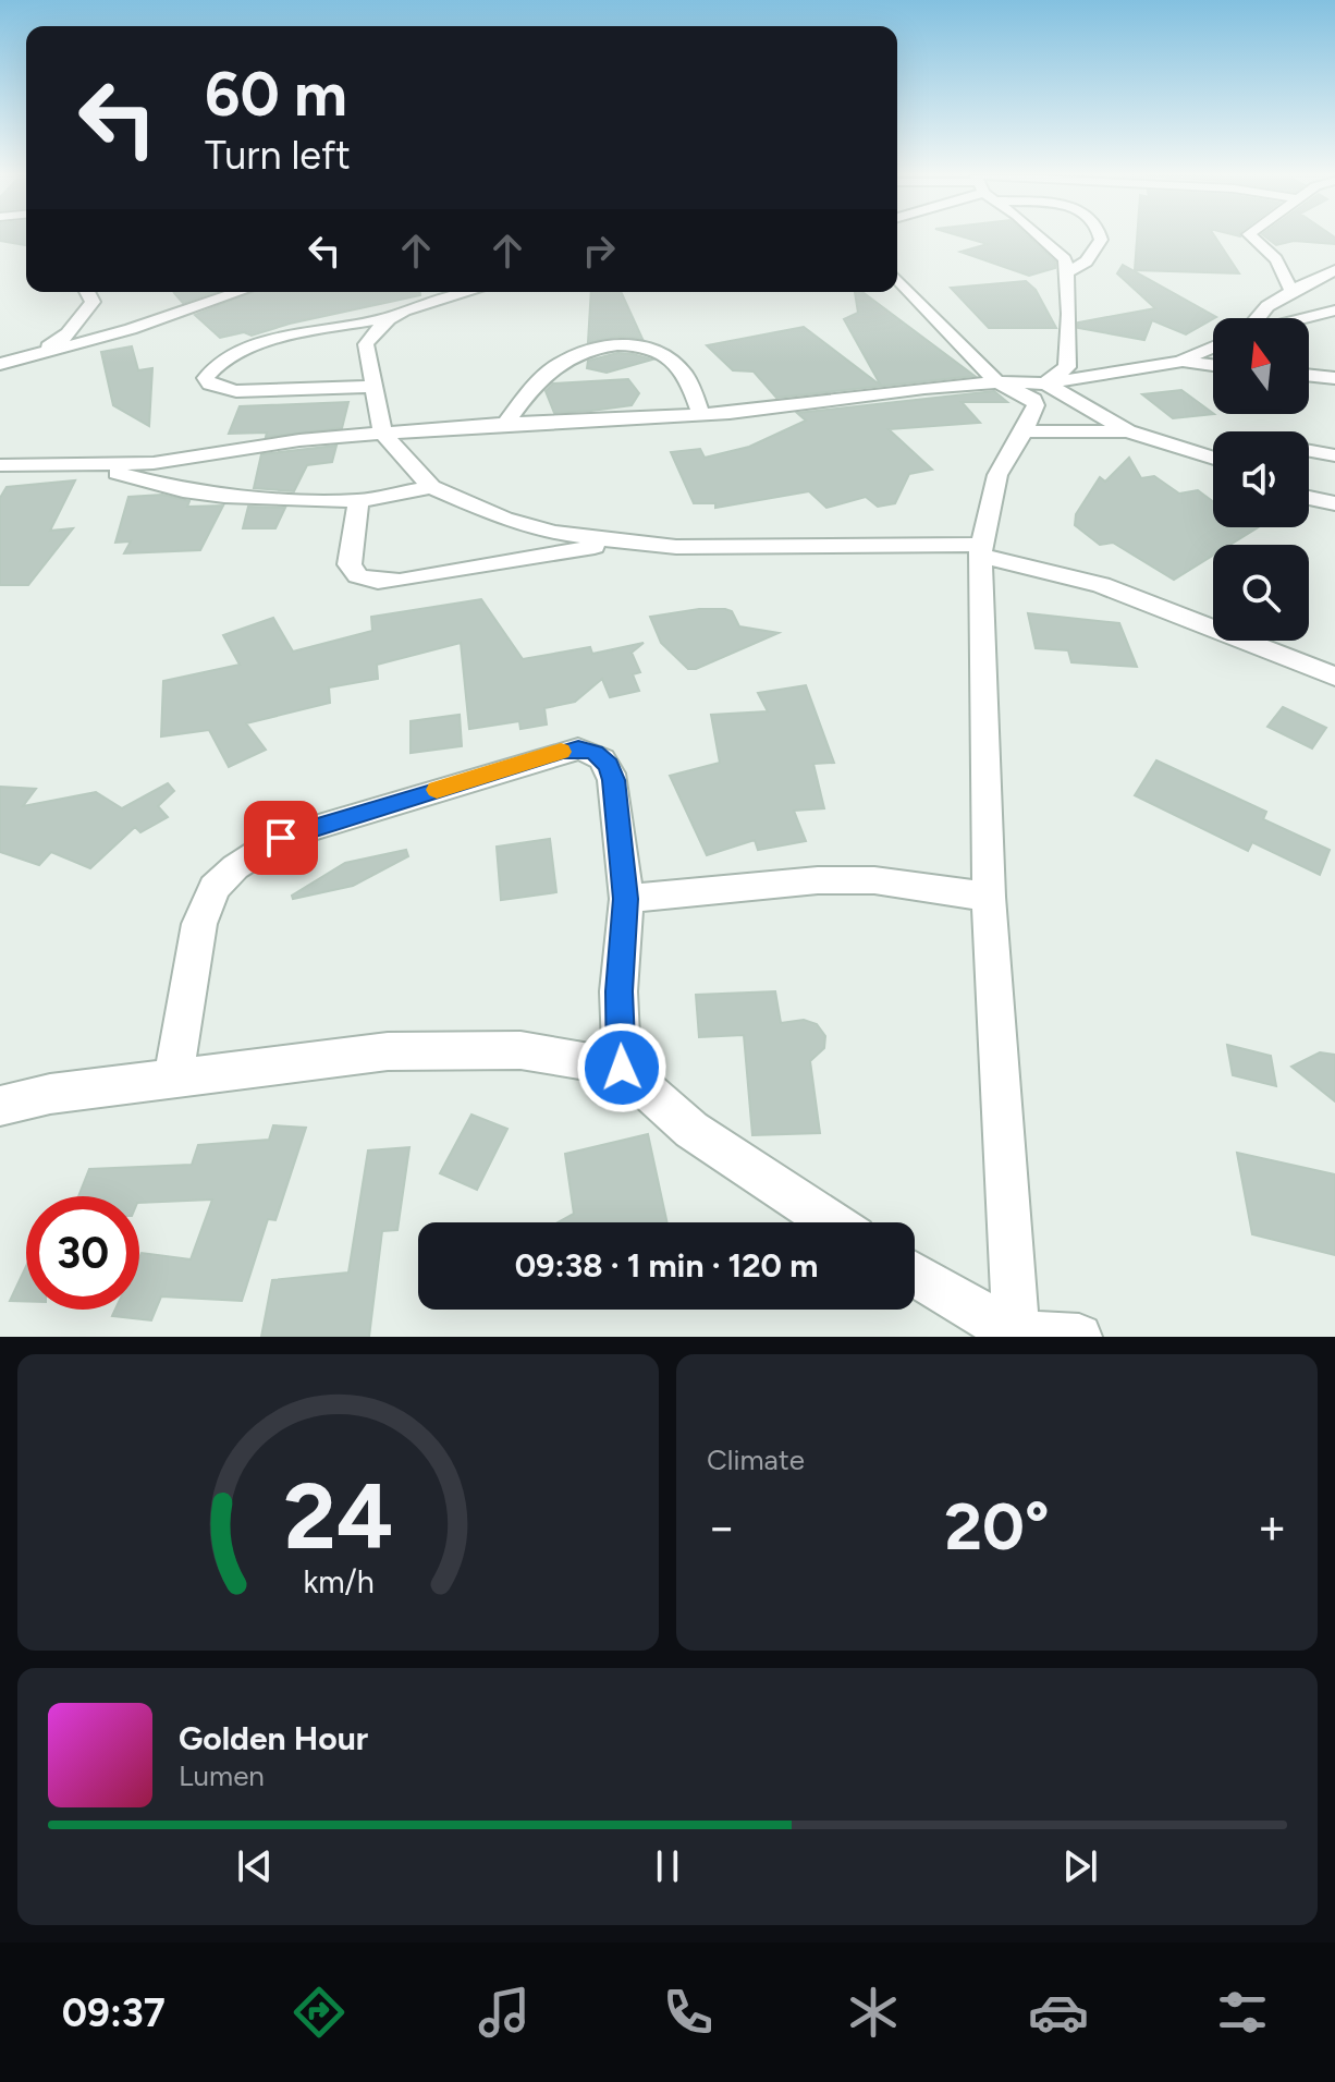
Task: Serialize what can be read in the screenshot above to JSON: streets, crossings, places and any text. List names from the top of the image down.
{
  "north": "top",
  "page": {
    "turn": ["60 m", "Turn left"],
    "limit": "30",
    "trip": "09:38 · 1 min · 120 m",
    "tile": "Climate",
    "heat": ["−", "20°", "+"],
    "song": ["Golden Hour", "Lumen"],
    "tabs": "09:37",
    "gauge": ["24", "km/h"]
  }
}
